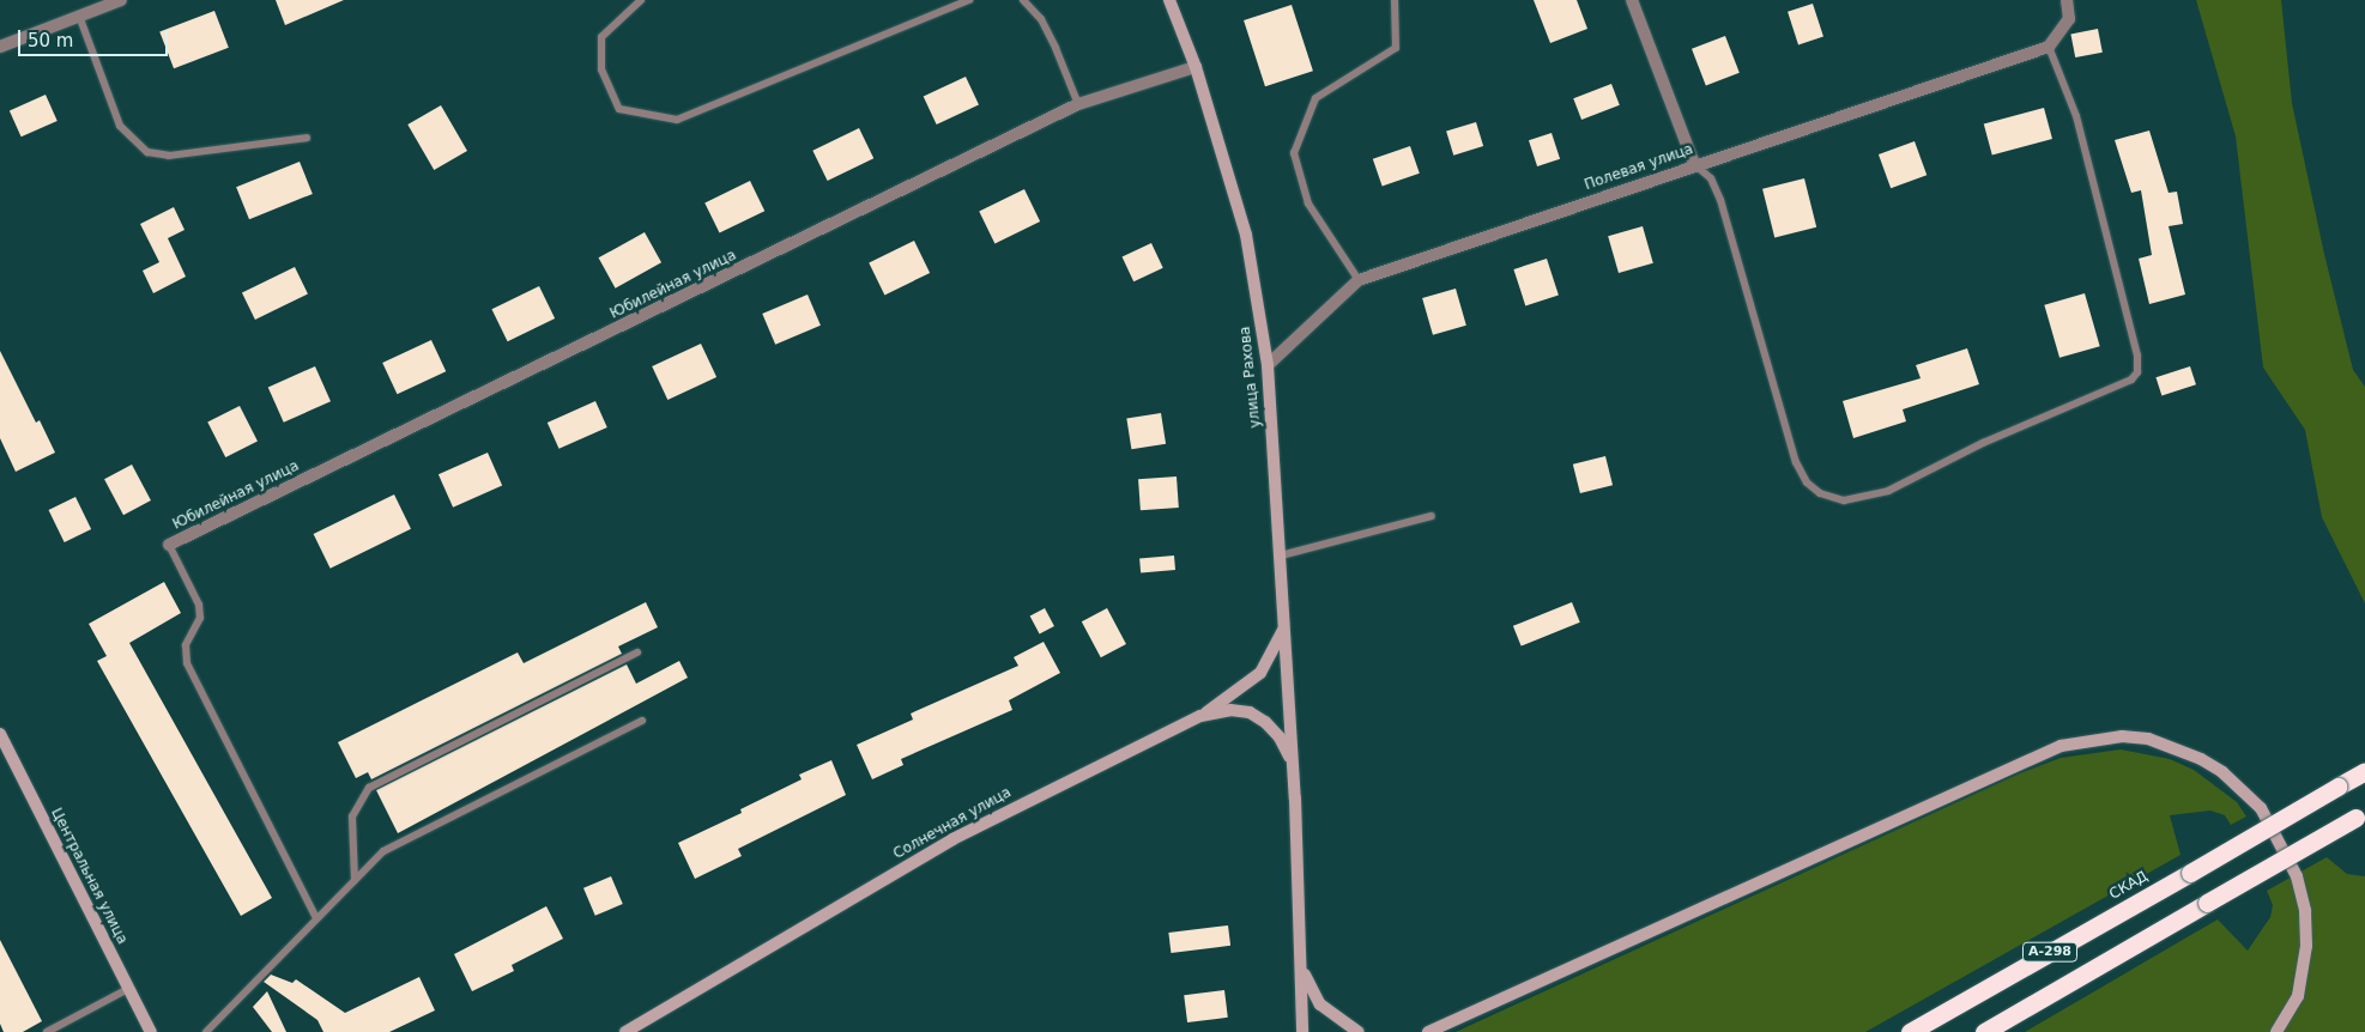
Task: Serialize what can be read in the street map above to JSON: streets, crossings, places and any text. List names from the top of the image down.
{
  "streets": {
    "highway": ["СКАД", "А-298"],
    "main road": ["улица Рахова", "Солнечная улица", "Центральная улица"],
    "street": ["Полевая улица", "Юбилейная улица"]
  },
  "crossings": [
    ["Полевая улица", "улица Рахова"],
    ["Юбилейная улица", "улица Рахова"],
    ["улица Рахова", "Солнечная улица"]
  ],
  "scale_bar": "50 m"
}
